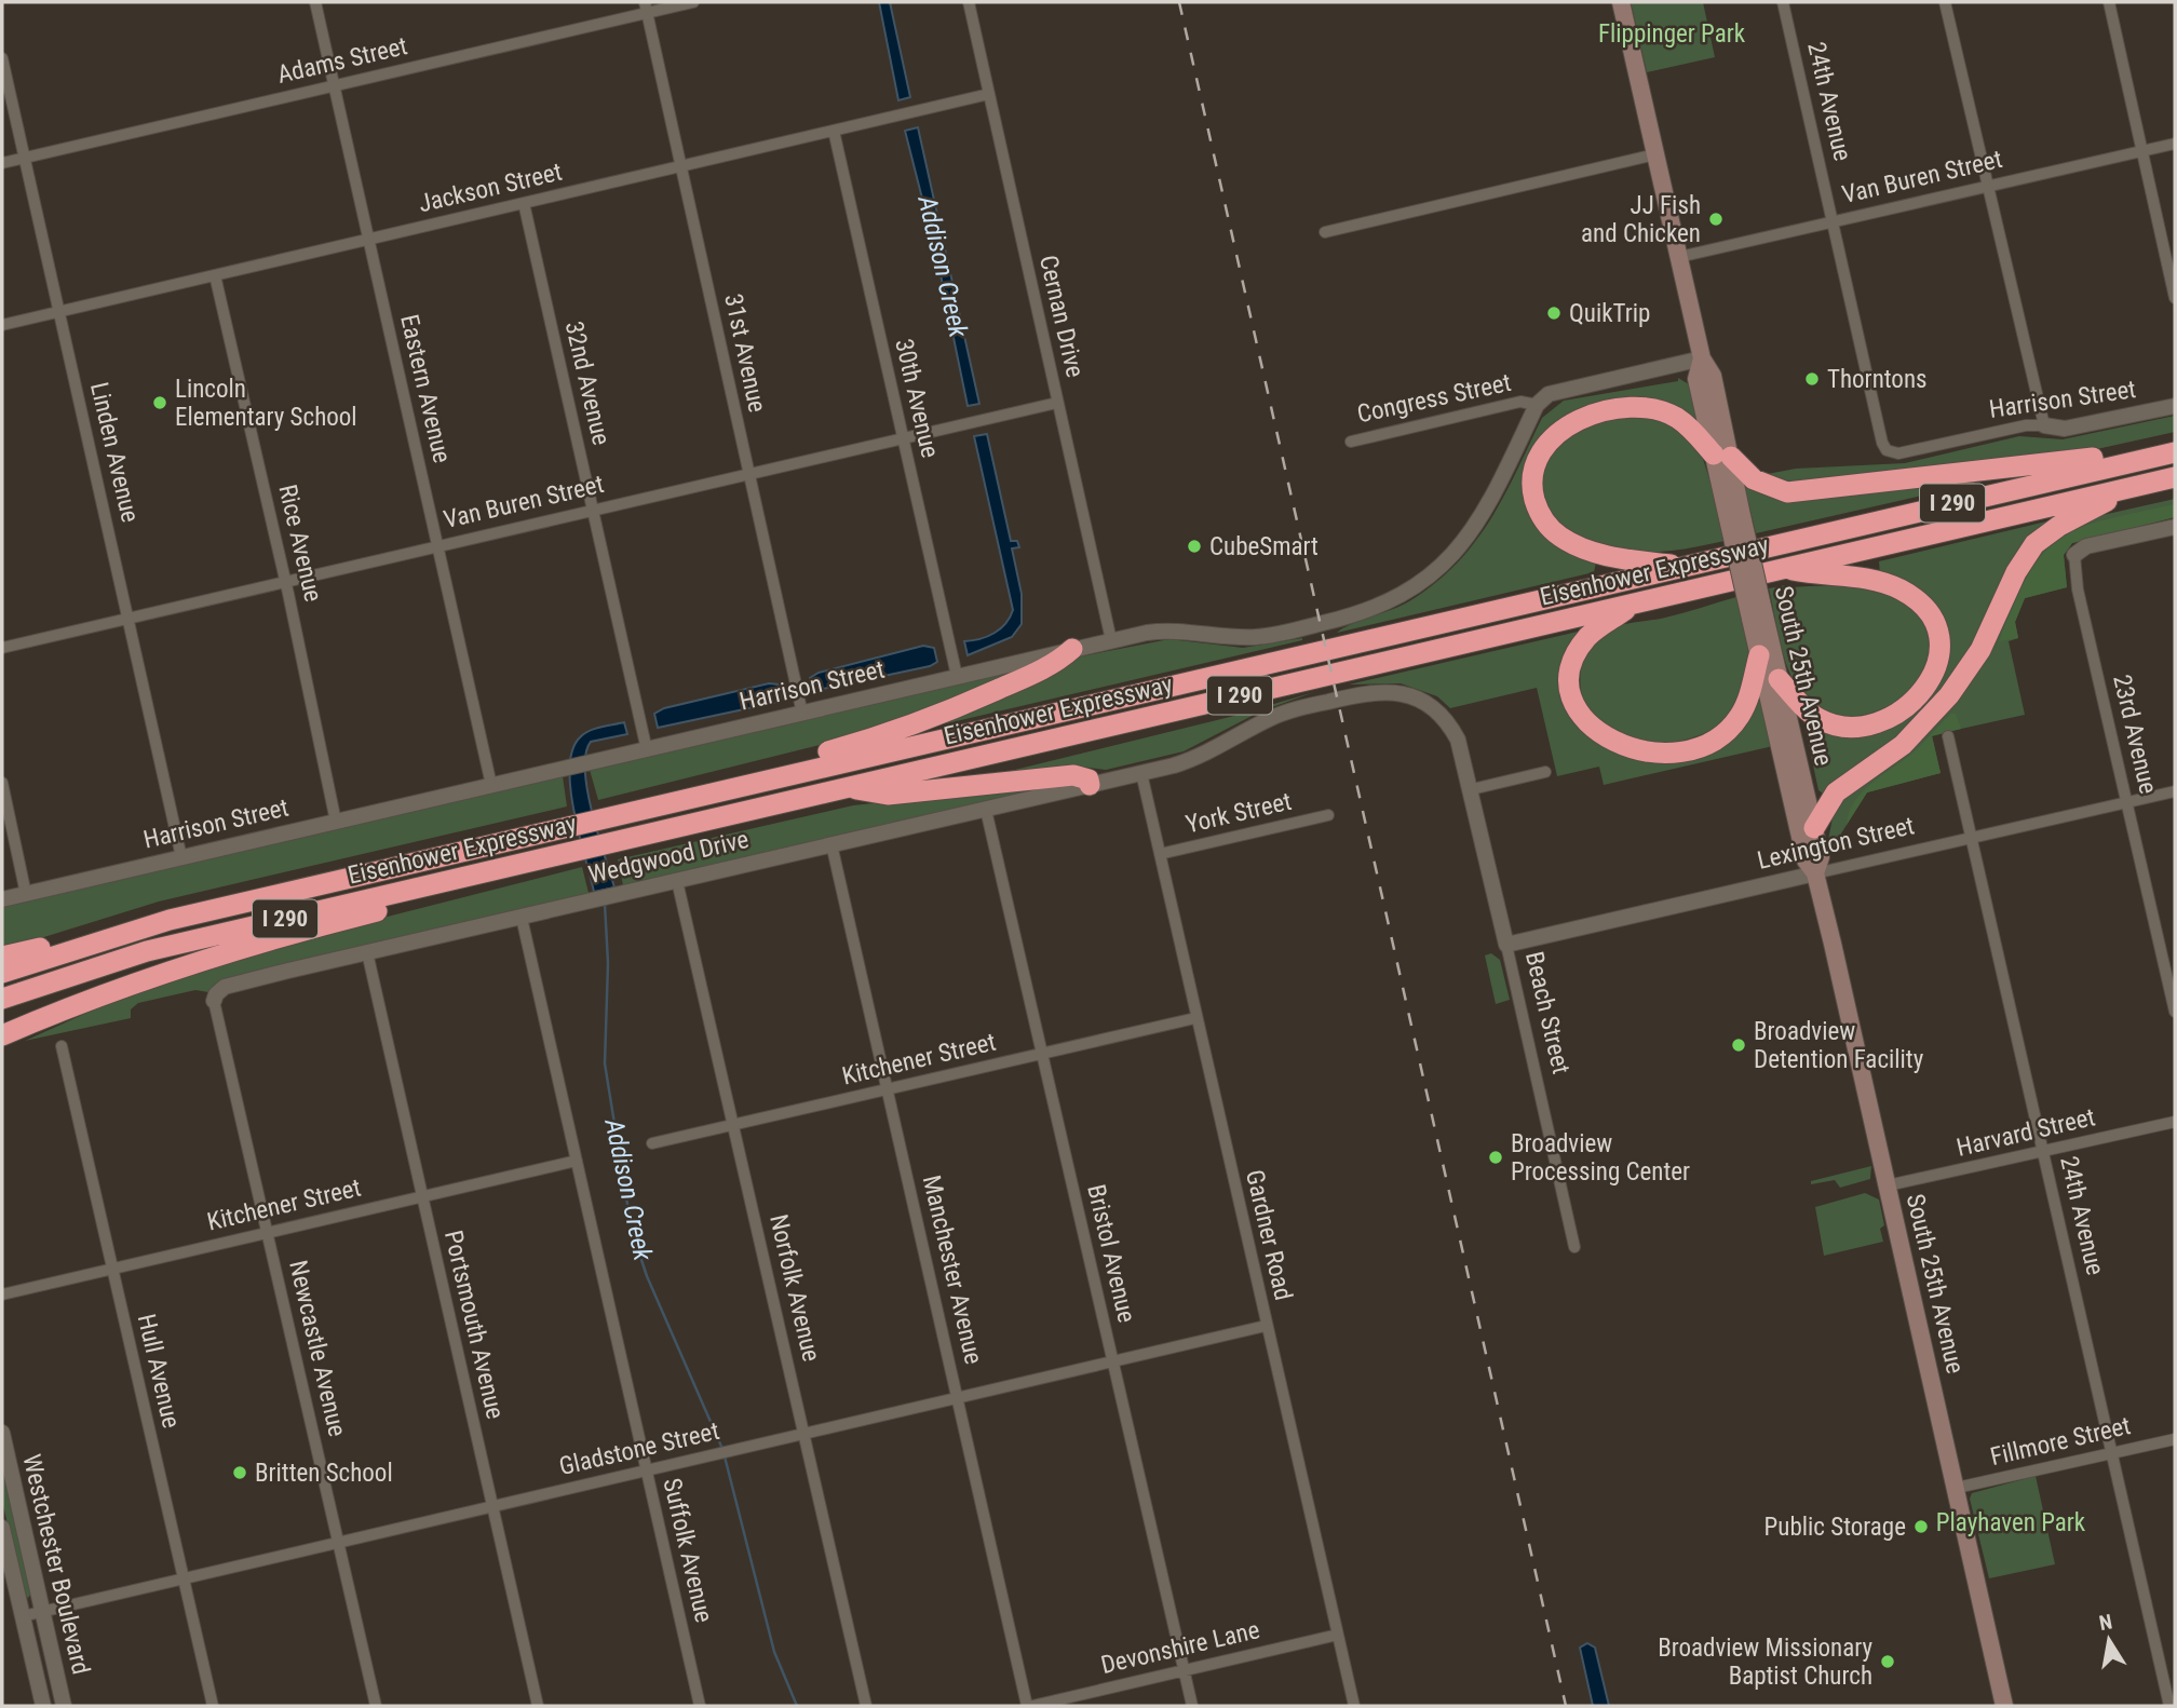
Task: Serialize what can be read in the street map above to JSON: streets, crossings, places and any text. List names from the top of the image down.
{
  "streets": {
    "highway": ["I 290", "Eisenhower Expressway"],
    "main road": ["South 25th Avenue"],
    "street": [
      "Adams Street",
      "24th Avenue",
      "Van Buren Street",
      "Jackson Street",
      "Cernan Drive",
      "31st Avenue",
      "32nd Avenue",
      "Eastern Avenue",
      "30th Avenue",
      "Congress Street",
      "Harrison Street",
      "Linden Avenue",
      "Rice Avenue",
      "23rd Avenue",
      "York Street",
      "Lexington Street",
      "Wedgwood Drive",
      "Beach Street",
      "Kitchener Street",
      "Harvard Street",
      "Gardner Road",
      "Bristol Avenue",
      "Manchester Avenue",
      "Norfolk Avenue",
      "Portsmouth Avenue",
      "Newcastle Avenue",
      "Hull Avenue",
      "Fillmore Street",
      "Gladstone Street",
      "Suffolk Avenue",
      "Westchester Boulevard",
      "Devonshire Lane"
    ]
  },
  "crossings": [
    ["Adams Street", "31st Avenue"],
    ["Adams Street", "Eastern Avenue"],
    ["Adams Street", "Linden Avenue"],
    ["24th Avenue", "Van Buren Street"],
    ["24th Avenue", "Harrison Street"],
    ["24th Avenue", "Lexington Street"],
    ["24th Avenue", "Harvard Street"],
    ["24th Avenue", "Fillmore Street"],
    ["Van Buren Street", "Cernan Drive"],
    ["Van Buren Street", "31st Avenue"],
    ["Van Buren Street", "32nd Avenue"],
    ["Van Buren Street", "Eastern Avenue"],
    ["Van Buren Street", "30th Avenue"],
    ["Van Buren Street", "Linden Avenue"],
    ["Van Buren Street", "Rice Avenue"],
    ["Van Buren Street", "South 25th Avenue"],
    ["Jackson Street", "Cernan Drive"],
    ["Jackson Street", "31st Avenue"],
    ["Jackson Street", "32nd Avenue"],
    ["Jackson Street", "Eastern Avenue"],
    ["Jackson Street", "30th Avenue"],
    ["Jackson Street", "Linden Avenue"],
    ["Jackson Street", "Rice Avenue"],
    ["Cernan Drive", "Harrison Street"],
    ["31st Avenue", "Harrison Street"],
    ["32nd Avenue", "Harrison Street"],
    ["Eastern Avenue", "Harrison Street"],
    ["30th Avenue", "Harrison Street"],
    ["Congress Street", "Harrison Street"],
    ["Congress Street", "South 25th Avenue"],
    ["Harrison Street", "Linden Avenue"],
    ["Harrison Street", "Rice Avenue"],
    ["South 25th Avenue", "Lexington Street"],
    ["South 25th Avenue", "Harvard Street"],
    ["South 25th Avenue", "Fillmore Street"],
    ["23rd Avenue", "Lexington Street"],
    ["York Street", "Gardner Road"],
    ["Lexington Street", "Beach Street"],
    ["Wedgwood Drive", "Beach Street"],
    ["Wedgwood Drive", "Gardner Road"],
    ["Wedgwood Drive", "Bristol Avenue"],
    ["Wedgwood Drive", "Manchester Avenue"],
    ["Wedgwood Drive", "Norfolk Avenue"],
    ["Wedgwood Drive", "Portsmouth Avenue"],
    ["Wedgwood Drive", "Newcastle Avenue"],
    ["Wedgwood Drive", "Suffolk Avenue"],
    ["Beach Street", "Gardner Road"],
    ["Kitchener Street", "Gardner Road"],
    ["Kitchener Street", "Bristol Avenue"],
    ["Kitchener Street", "Manchester Avenue"],
    ["Kitchener Street", "Norfolk Avenue"],
    ["Kitchener Street", "Portsmouth Avenue"],
    ["Kitchener Street", "Newcastle Avenue"],
    ["Kitchener Street", "Hull Avenue"],
    ["Kitchener Street", "Suffolk Avenue"],
    ["Gardner Road", "Gladstone Street"],
    ["Gardner Road", "Devonshire Lane"],
    ["Bristol Avenue", "Gladstone Street"],
    ["Bristol Avenue", "Devonshire Lane"],
    ["Manchester Avenue", "Gladstone Street"],
    ["Manchester Avenue", "Devonshire Lane"],
    ["Norfolk Avenue", "Gladstone Street"],
    ["Portsmouth Avenue", "Gladstone Street"],
    ["Newcastle Avenue", "Gladstone Street"],
    ["Hull Avenue", "Gladstone Street"],
    ["Gladstone Street", "Suffolk Avenue"],
    ["Gladstone Street", "Westchester Boulevard"]
  ],
  "water": ["Addison Creek"],
  "parks": ["Flippinger Park", "Playhaven Park"],
  "places": [
    "JJ Fish and Chicken",
    "QuikTrip",
    "Thorntons",
    "Lincoln Elementary School",
    "CubeSmart",
    "Broadview Detention Facility",
    "Broadview Processing Center",
    "Britten School",
    "Public Storage",
    "Broadview Missionary Baptist Church"
  ],
  "north": "top"
}
